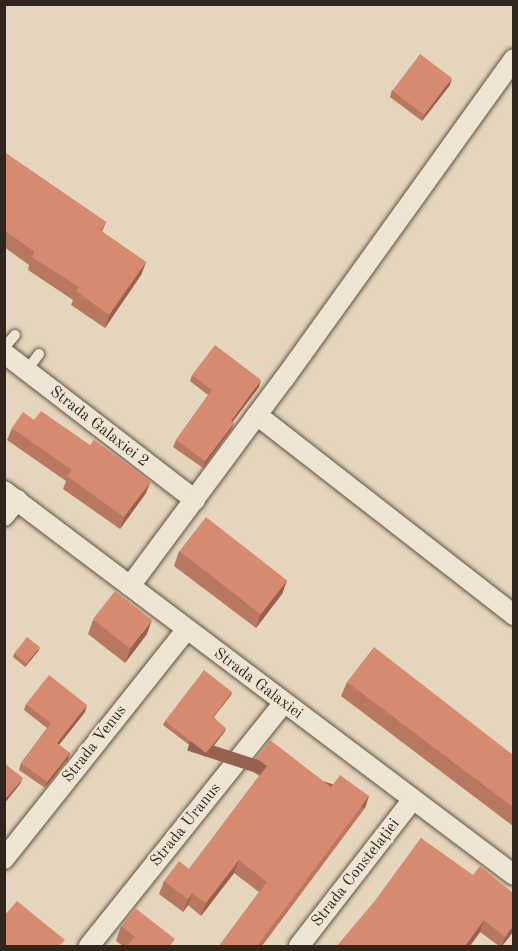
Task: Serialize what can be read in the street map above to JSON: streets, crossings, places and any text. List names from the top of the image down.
{
  "streets": {
    "street": [
      "Strada Galaxiei 2",
      "Strada Galaxiei",
      "Strada Venus",
      "Strada Uranus",
      "Strada Constelației"
    ]
  },
  "crossings": [
    ["Strada Galaxiei", "Strada Venus"],
    ["Strada Galaxiei", "Strada Uranus"],
    ["Strada Galaxiei", "Strada Constelației"]
  ]
}
